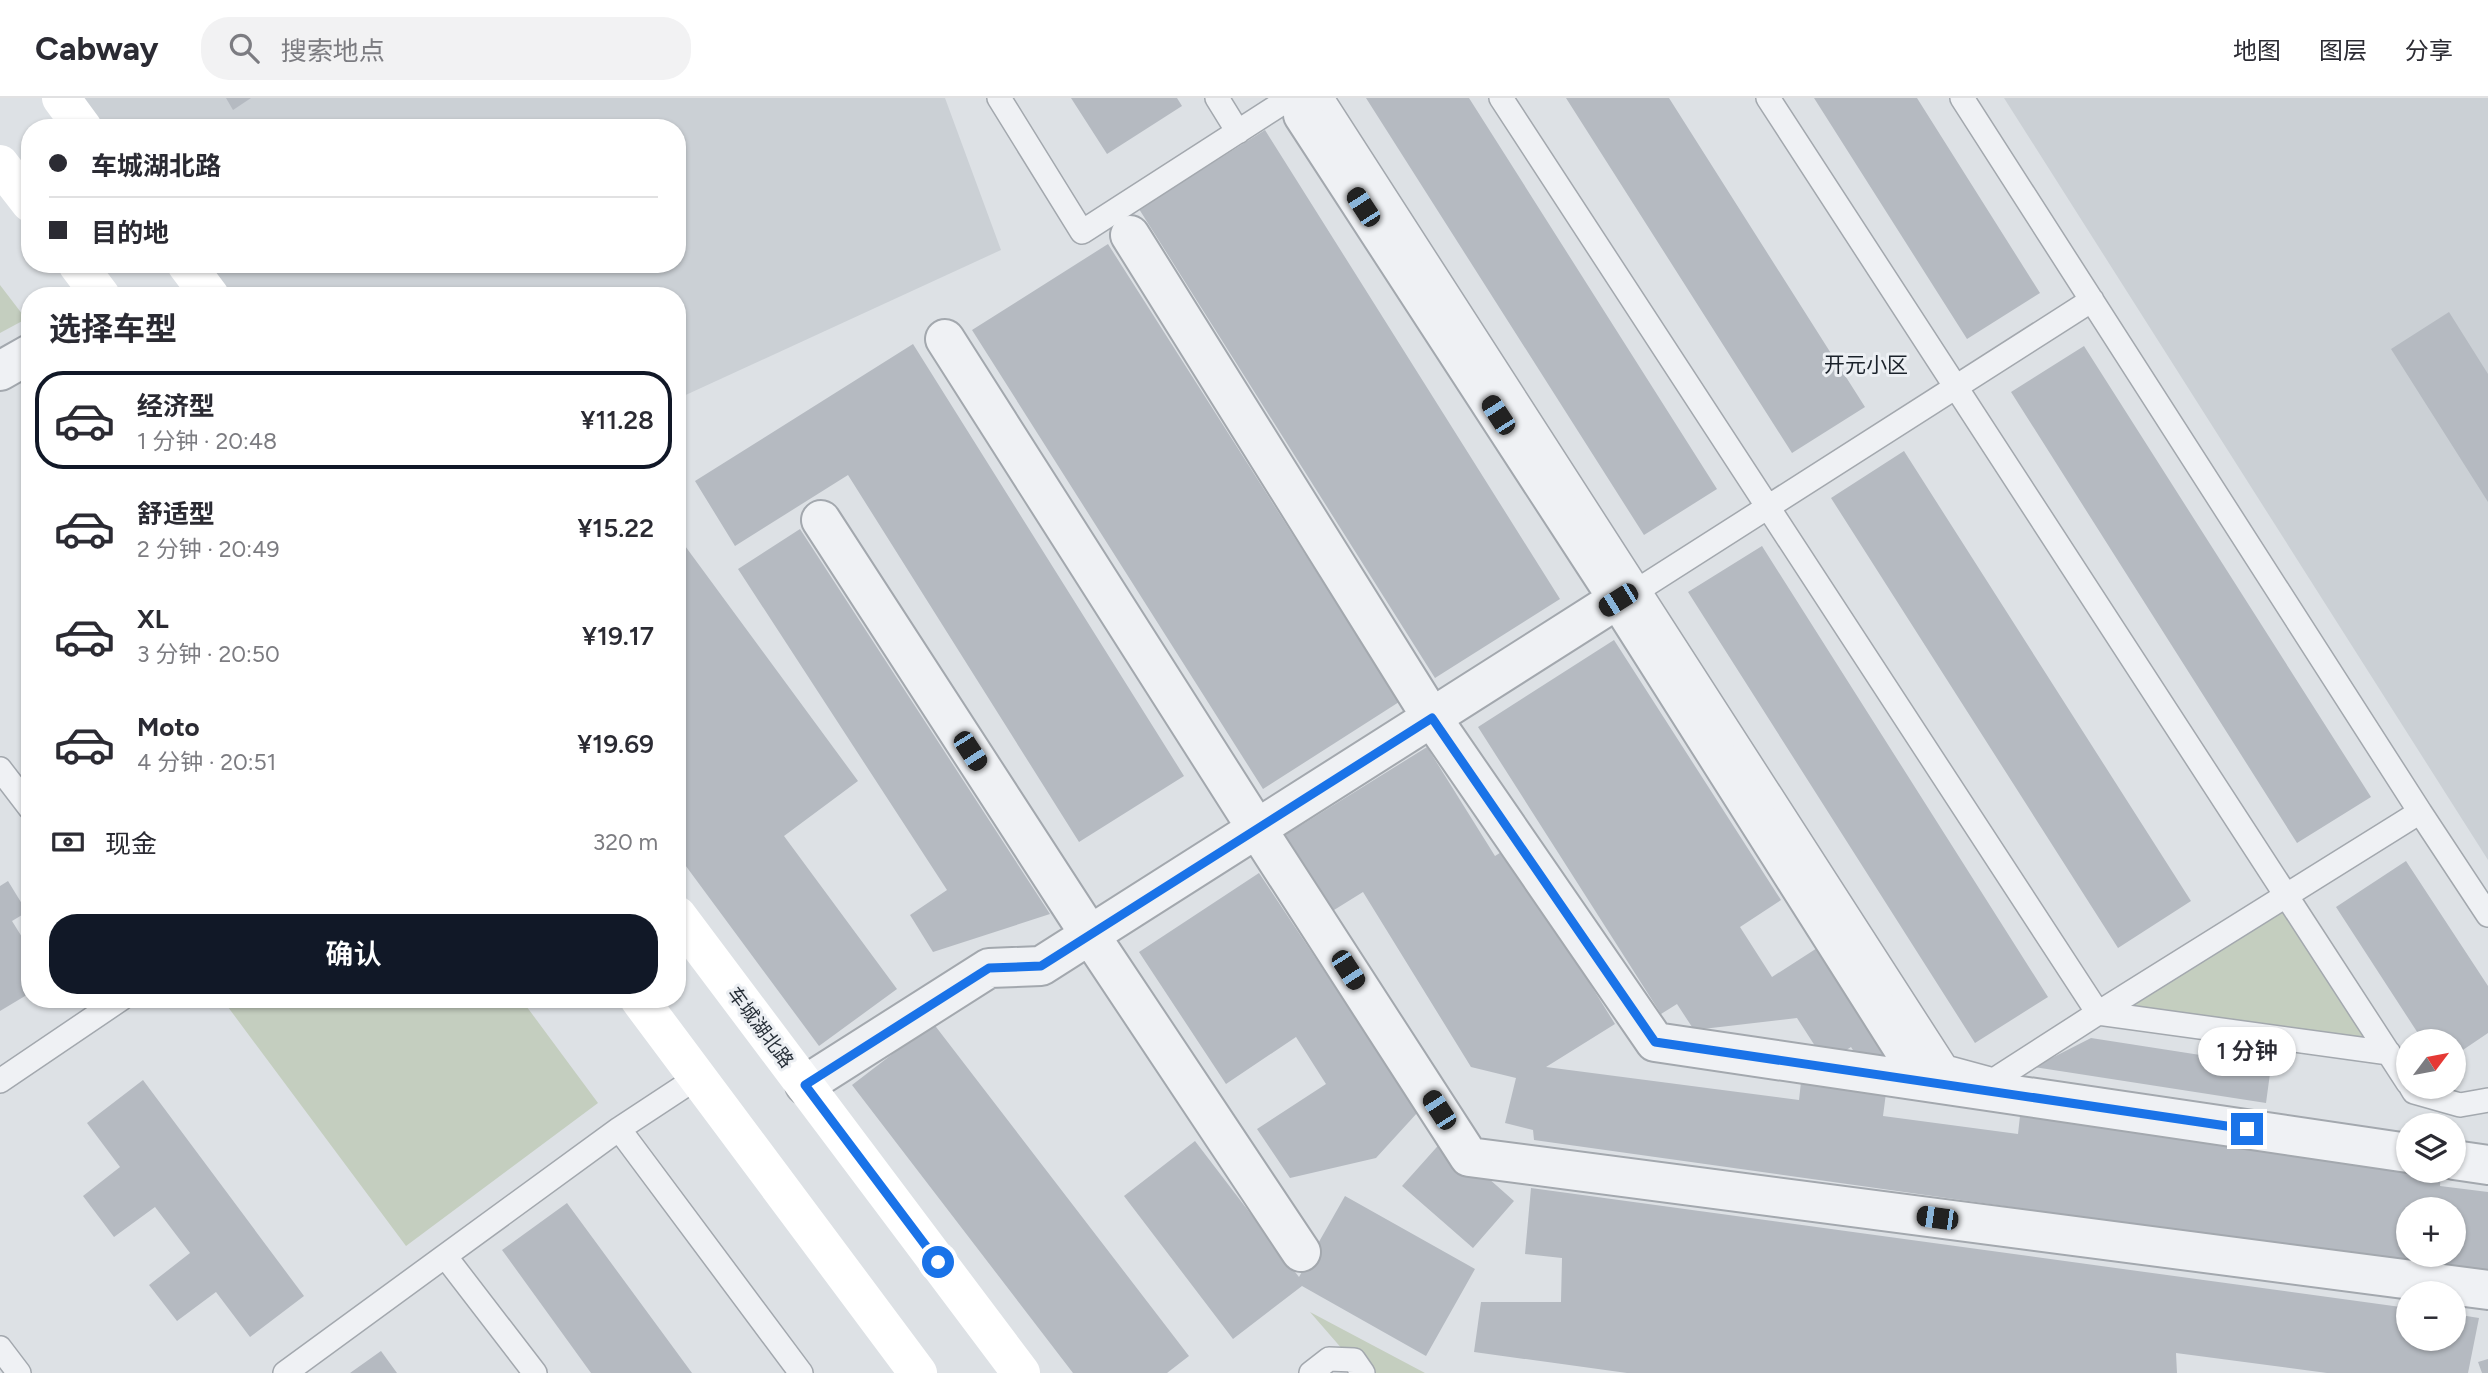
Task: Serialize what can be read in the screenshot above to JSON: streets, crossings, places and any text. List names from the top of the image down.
{
  "streets": {
    "main road": ["车城湖北路"]
  },
  "districts": ["开元小区"],
  "north": "top right",
  "page": {
    "header": "Cabway",
    "search": "搜索地点",
    "nav": ["地图", "图层", "分享"],
    "banner": ["车城湖北路", "目的地"],
    "heading": "选择车型",
    "list": [
      {
        "name": "经济型",
        "note": "1 分钟 · 20:48",
        "value": "¥11.28"
      },
      {
        "name": "舒适型",
        "note": "2 分钟 · 20:49",
        "value": "¥15.22"
      },
      {
        "name": "XL",
        "note": "3 分钟 · 20:50",
        "value": "¥19.17"
      },
      {
        "name": "Moto",
        "note": "4 分钟 · 20:51",
        "value": "¥19.69"
      }
    ],
    "pay": ["现金", "320 m"],
    "buttons": "确认",
    "bubble": "1 分钟",
    "map_buttons": ["+", "−"]
  }
}
